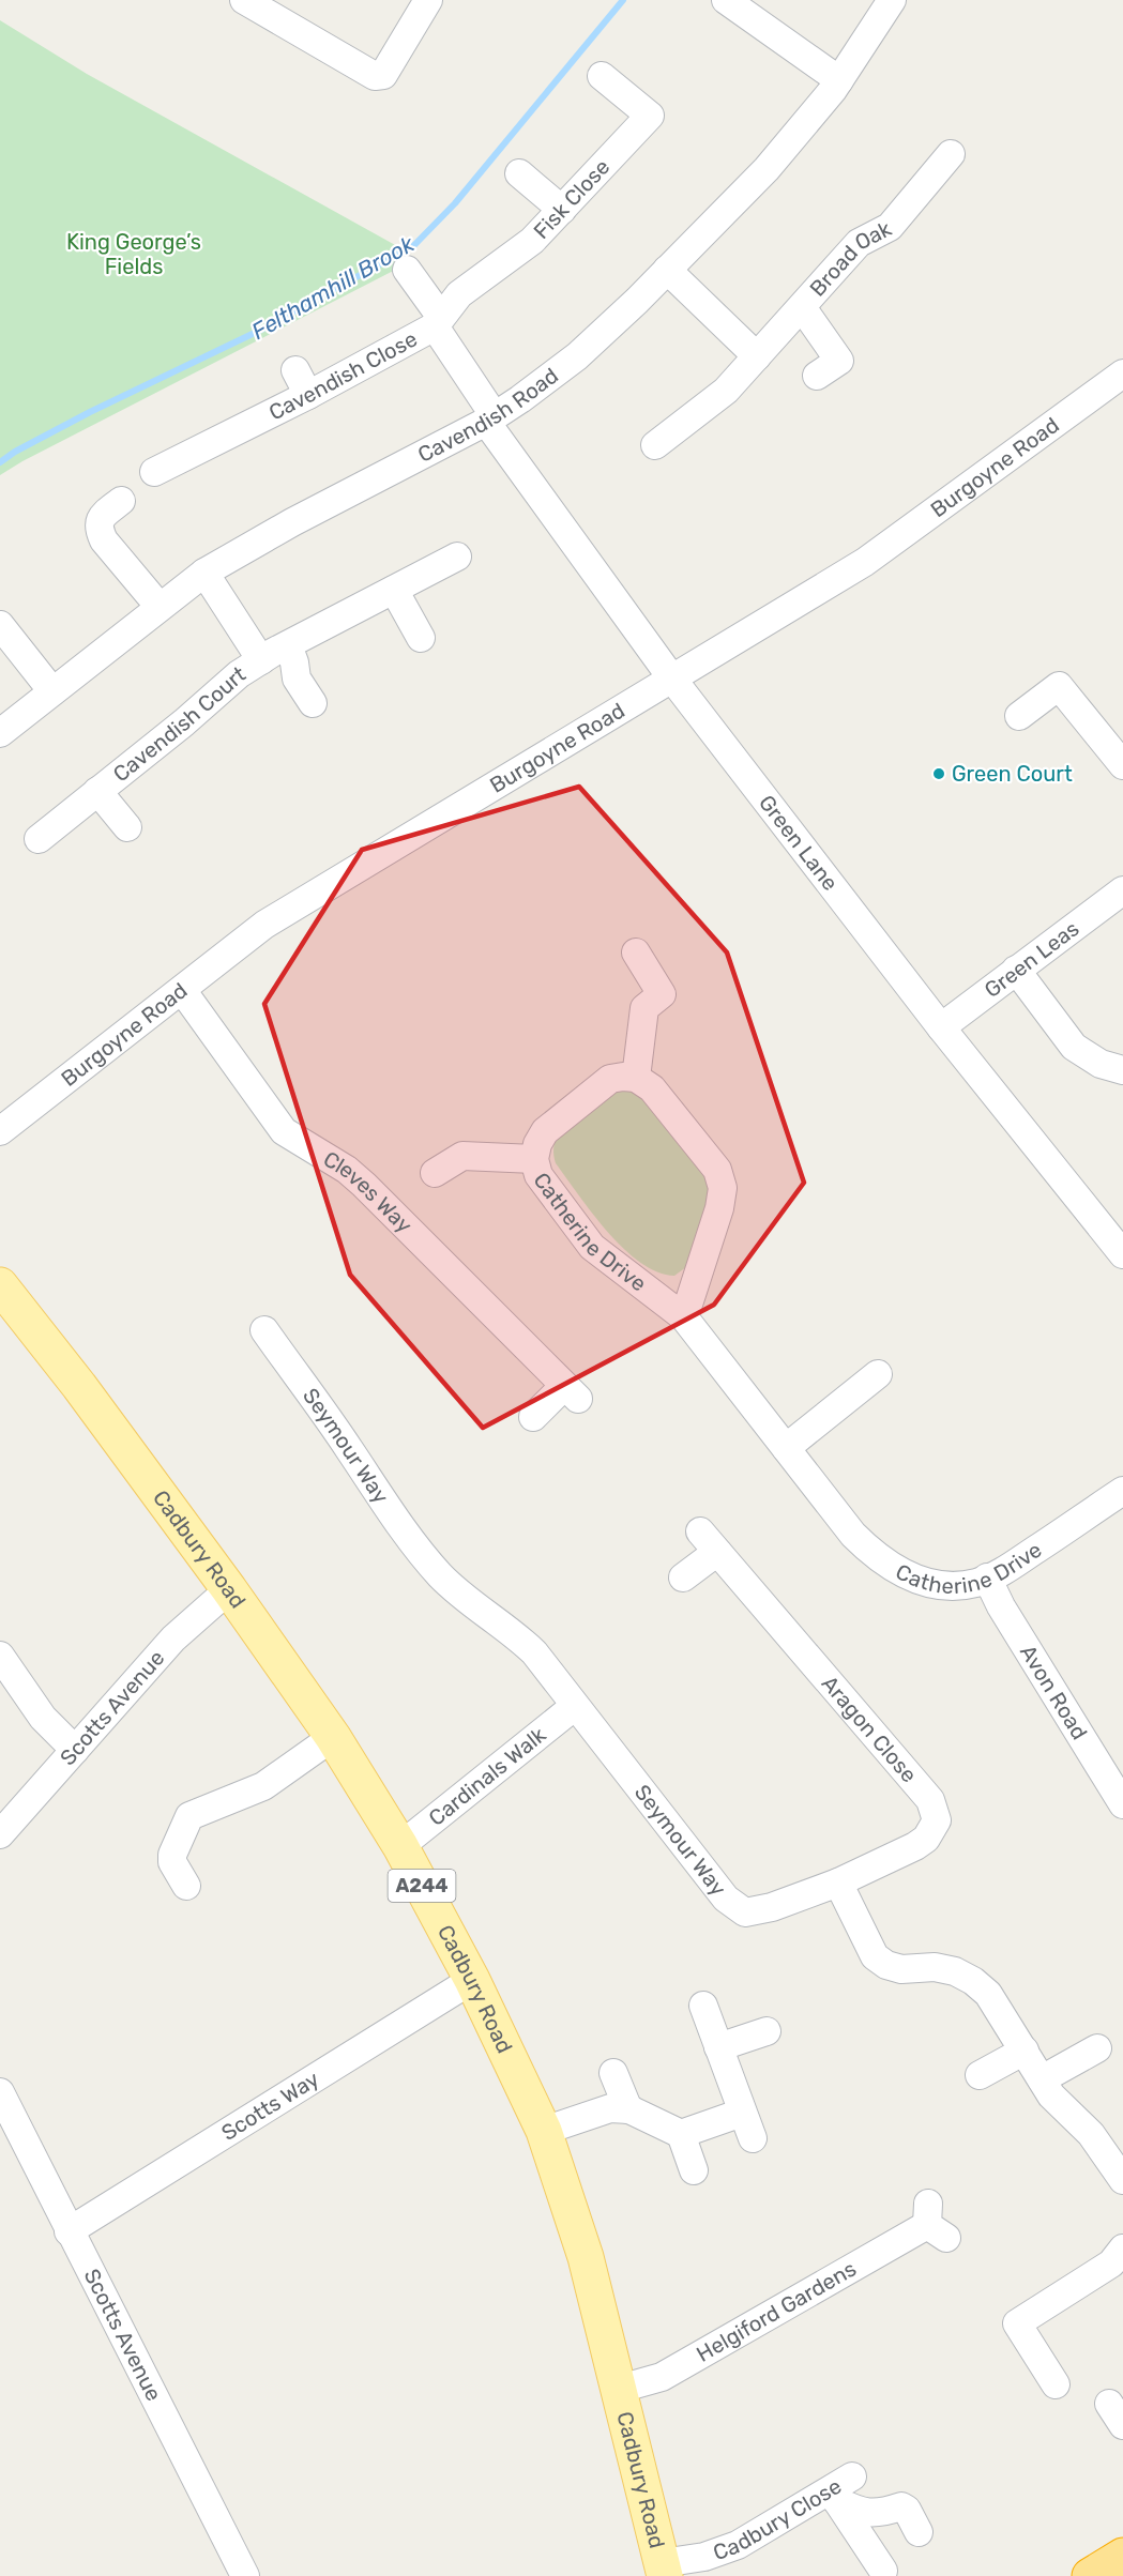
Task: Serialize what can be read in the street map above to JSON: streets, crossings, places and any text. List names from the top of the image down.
{
  "streets": {
    "main road": ["Cadbury Road", "A244"],
    "street": [
      "Fisk Close",
      "Broad Oak",
      "Cavendish Close",
      "Cavendish Road",
      "Burgoyne Road",
      "Cavendish Court",
      "Green Lane",
      "Green Leas",
      "Cleves Way",
      "Catherine Drive",
      "Seymour Way",
      "Avon Road",
      "Scotts Avenue",
      "Aragon Close",
      "Cardinals Walk",
      "Scotts Way",
      "Helgiford Gardens",
      "Cadbury Close"
    ]
  },
  "crossings": [
    ["Fisk Close", "Cavendish Close"],
    ["Cavendish Close", "Cavendish Road"],
    ["Cavendish Close", "Green Lane"],
    ["Cavendish Road", "Cavendish Court"],
    ["Cavendish Road", "Green Lane"],
    ["Burgoyne Road", "Green Lane"],
    ["Burgoyne Road", "Cleves Way"],
    ["Green Lane", "Green Leas"],
    ["Catherine Drive", "Avon Road"],
    ["Seymour Way", "Aragon Close"],
    ["Seymour Way", "Cardinals Walk"],
    ["Cadbury Road", "Scotts Avenue"],
    ["Cadbury Road", "Cardinals Walk"],
    ["Cadbury Road", "Scotts Way"],
    ["Cadbury Road", "Helgiford Gardens"],
    ["Cadbury Road", "Cadbury Close"],
    ["Scotts Avenue", "Scotts Way"]
  ],
  "water": ["Felthamhill Brook"],
  "parks": ["King George’s Fields"],
  "places": ["Green Court"]
}
